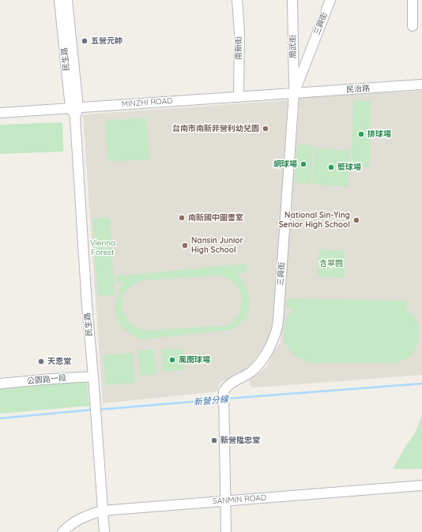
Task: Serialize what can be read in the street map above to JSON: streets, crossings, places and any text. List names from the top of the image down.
{
  "streets": {
    "street": [
      "三興街",
      "周武街",
      "南新街",
      "民生路",
      "民治路",
      "MINZHI ROAD",
      "公園路一段",
      "SANMIN ROAD"
    ]
  },
  "crossings": [
    ["三興街", "周武街"],
    ["三興街", "民治路"],
    ["三興街", "MINZHI ROAD"],
    ["三興街", "SANMIN ROAD"],
    ["周武街", "民治路"],
    ["周武街", "MINZHI ROAD"],
    ["南新街", "MINZHI ROAD"],
    ["民生路", "MINZHI ROAD"],
    ["民生路", "公園路一段"],
    ["民生路", "SANMIN ROAD"],
    ["民治路", "MINZHI ROAD"]
  ],
  "water": ["新營分線"],
  "parks": ["Vienna Forest", "含翠園"],
  "places": [
    "五營元帥",
    "台南市南新非營利幼兒園",
    "排球場",
    "網球場",
    "籃球場",
    "南新國中圖書室",
    "National Sin-Ying Senior High School",
    "Nansin Junior High School",
    "風雨球場",
    "天恩堂",
    "新營陞忠堂"
  ]
}
